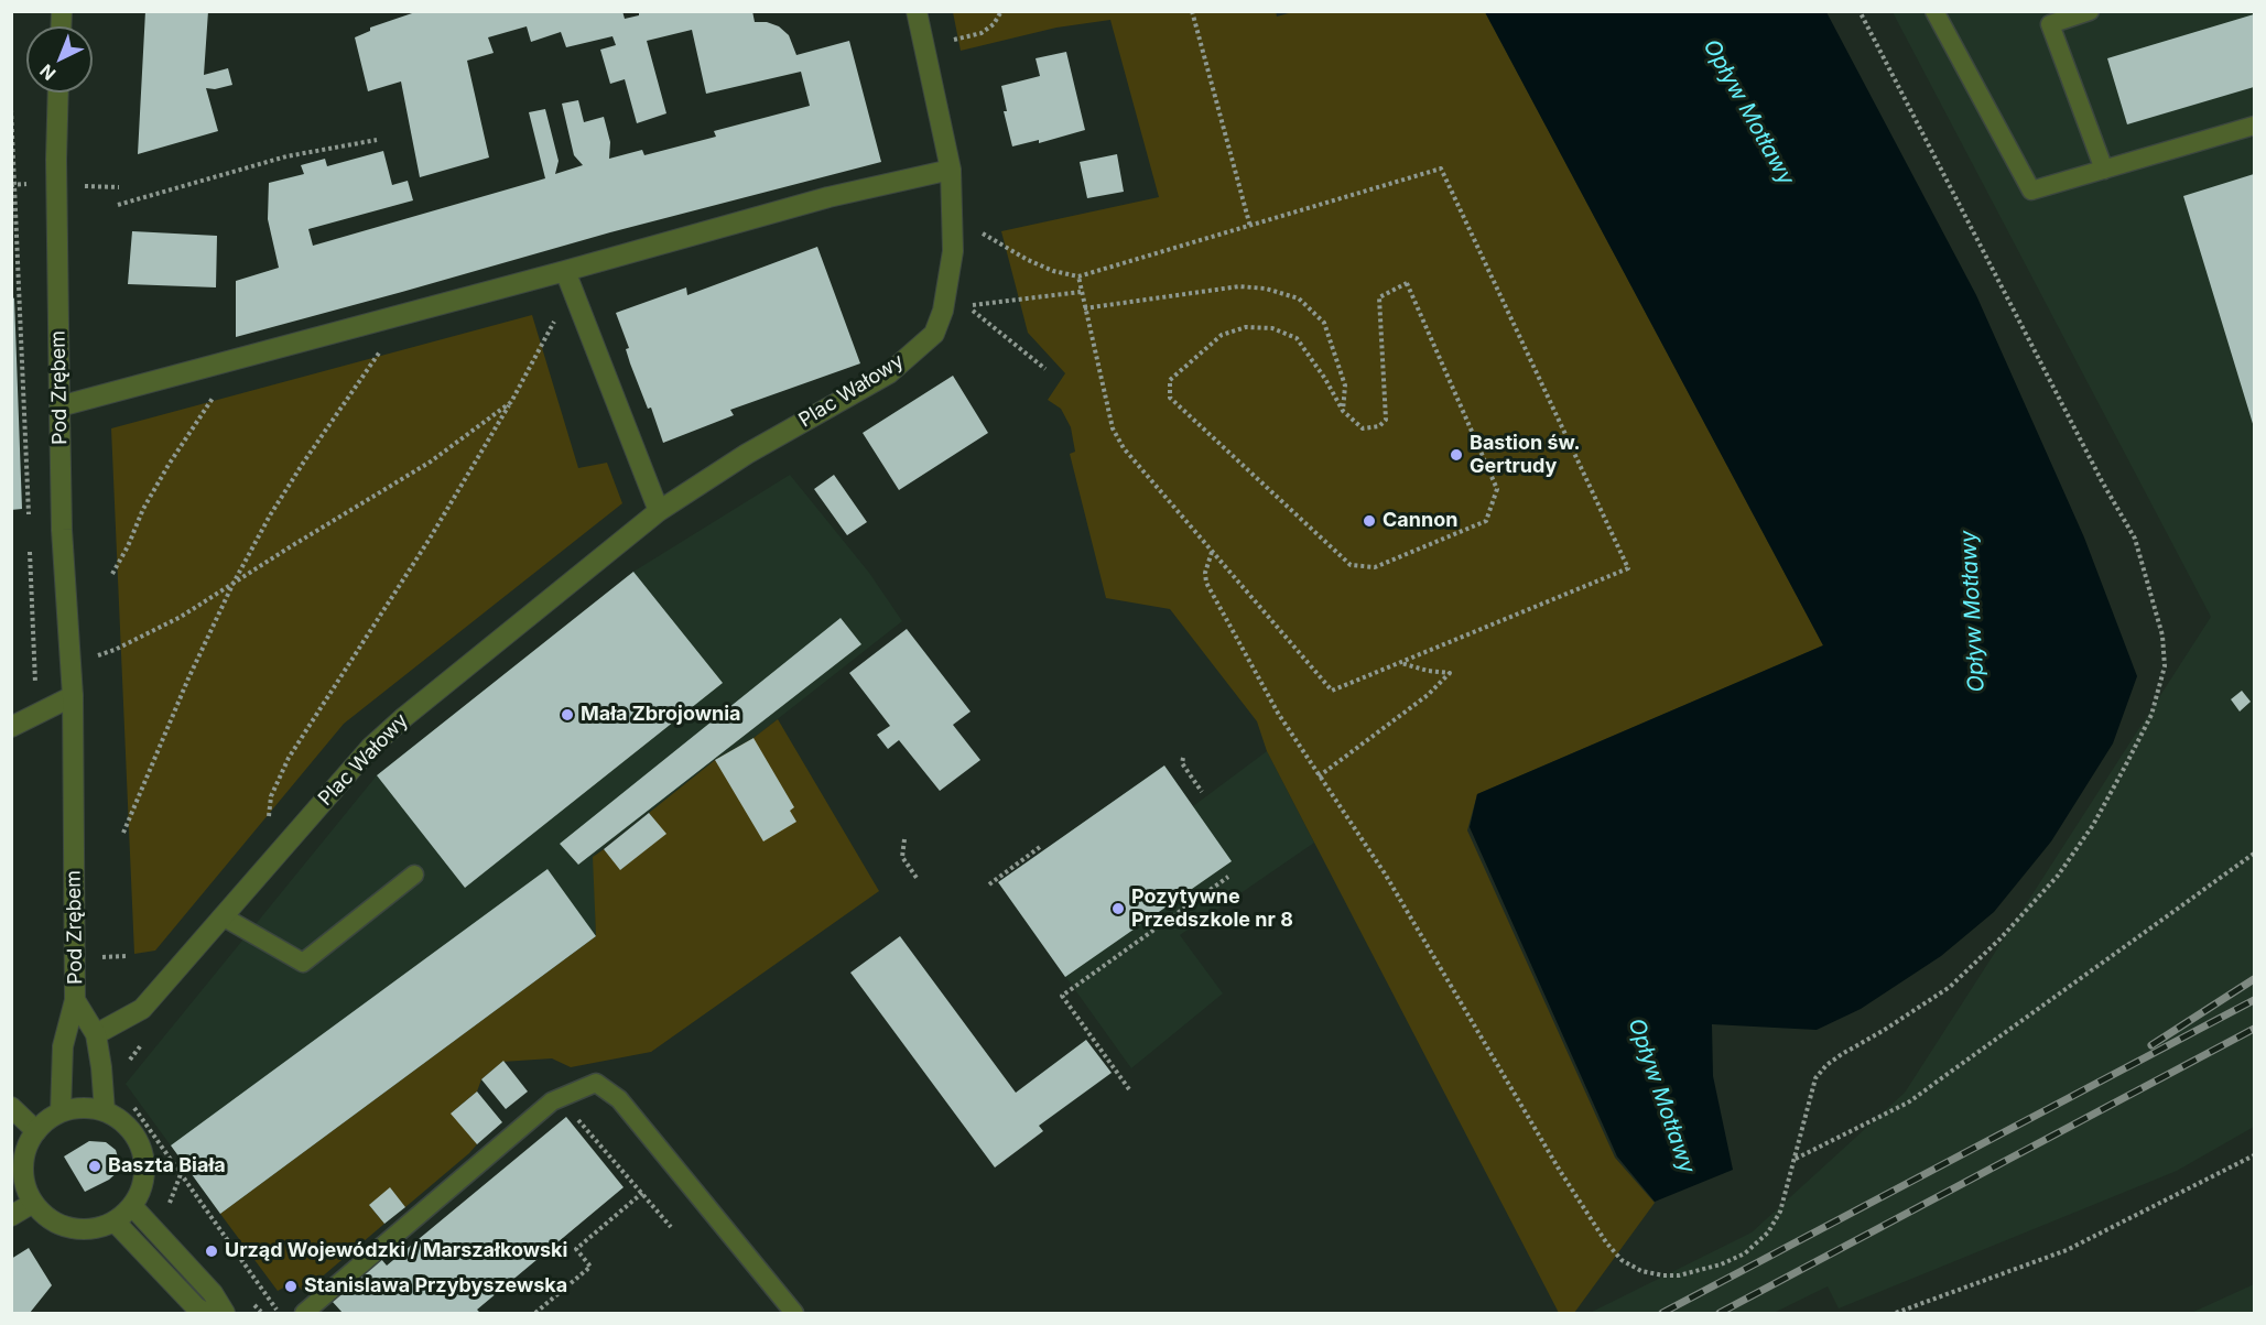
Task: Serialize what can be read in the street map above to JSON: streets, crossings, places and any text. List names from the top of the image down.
{
  "streets": {
    "street": ["Pod Zrębem", "Plac Wałowy"]
  },
  "crossings": [
    ["Pod Zrębem", "Plac Wałowy"]
  ],
  "water": ["Opływ Motławy"],
  "places": [
    "Bastion św. Gertrudy",
    "Cannon",
    "Mała Zbrojownia",
    "Pozytywne Przedszkole nr 8",
    "Baszta Biała",
    "Urząd Wojewódzki / Marszałkowski",
    "Stanislawa Przybyszewska"
  ],
  "north": "bottom left"
}
